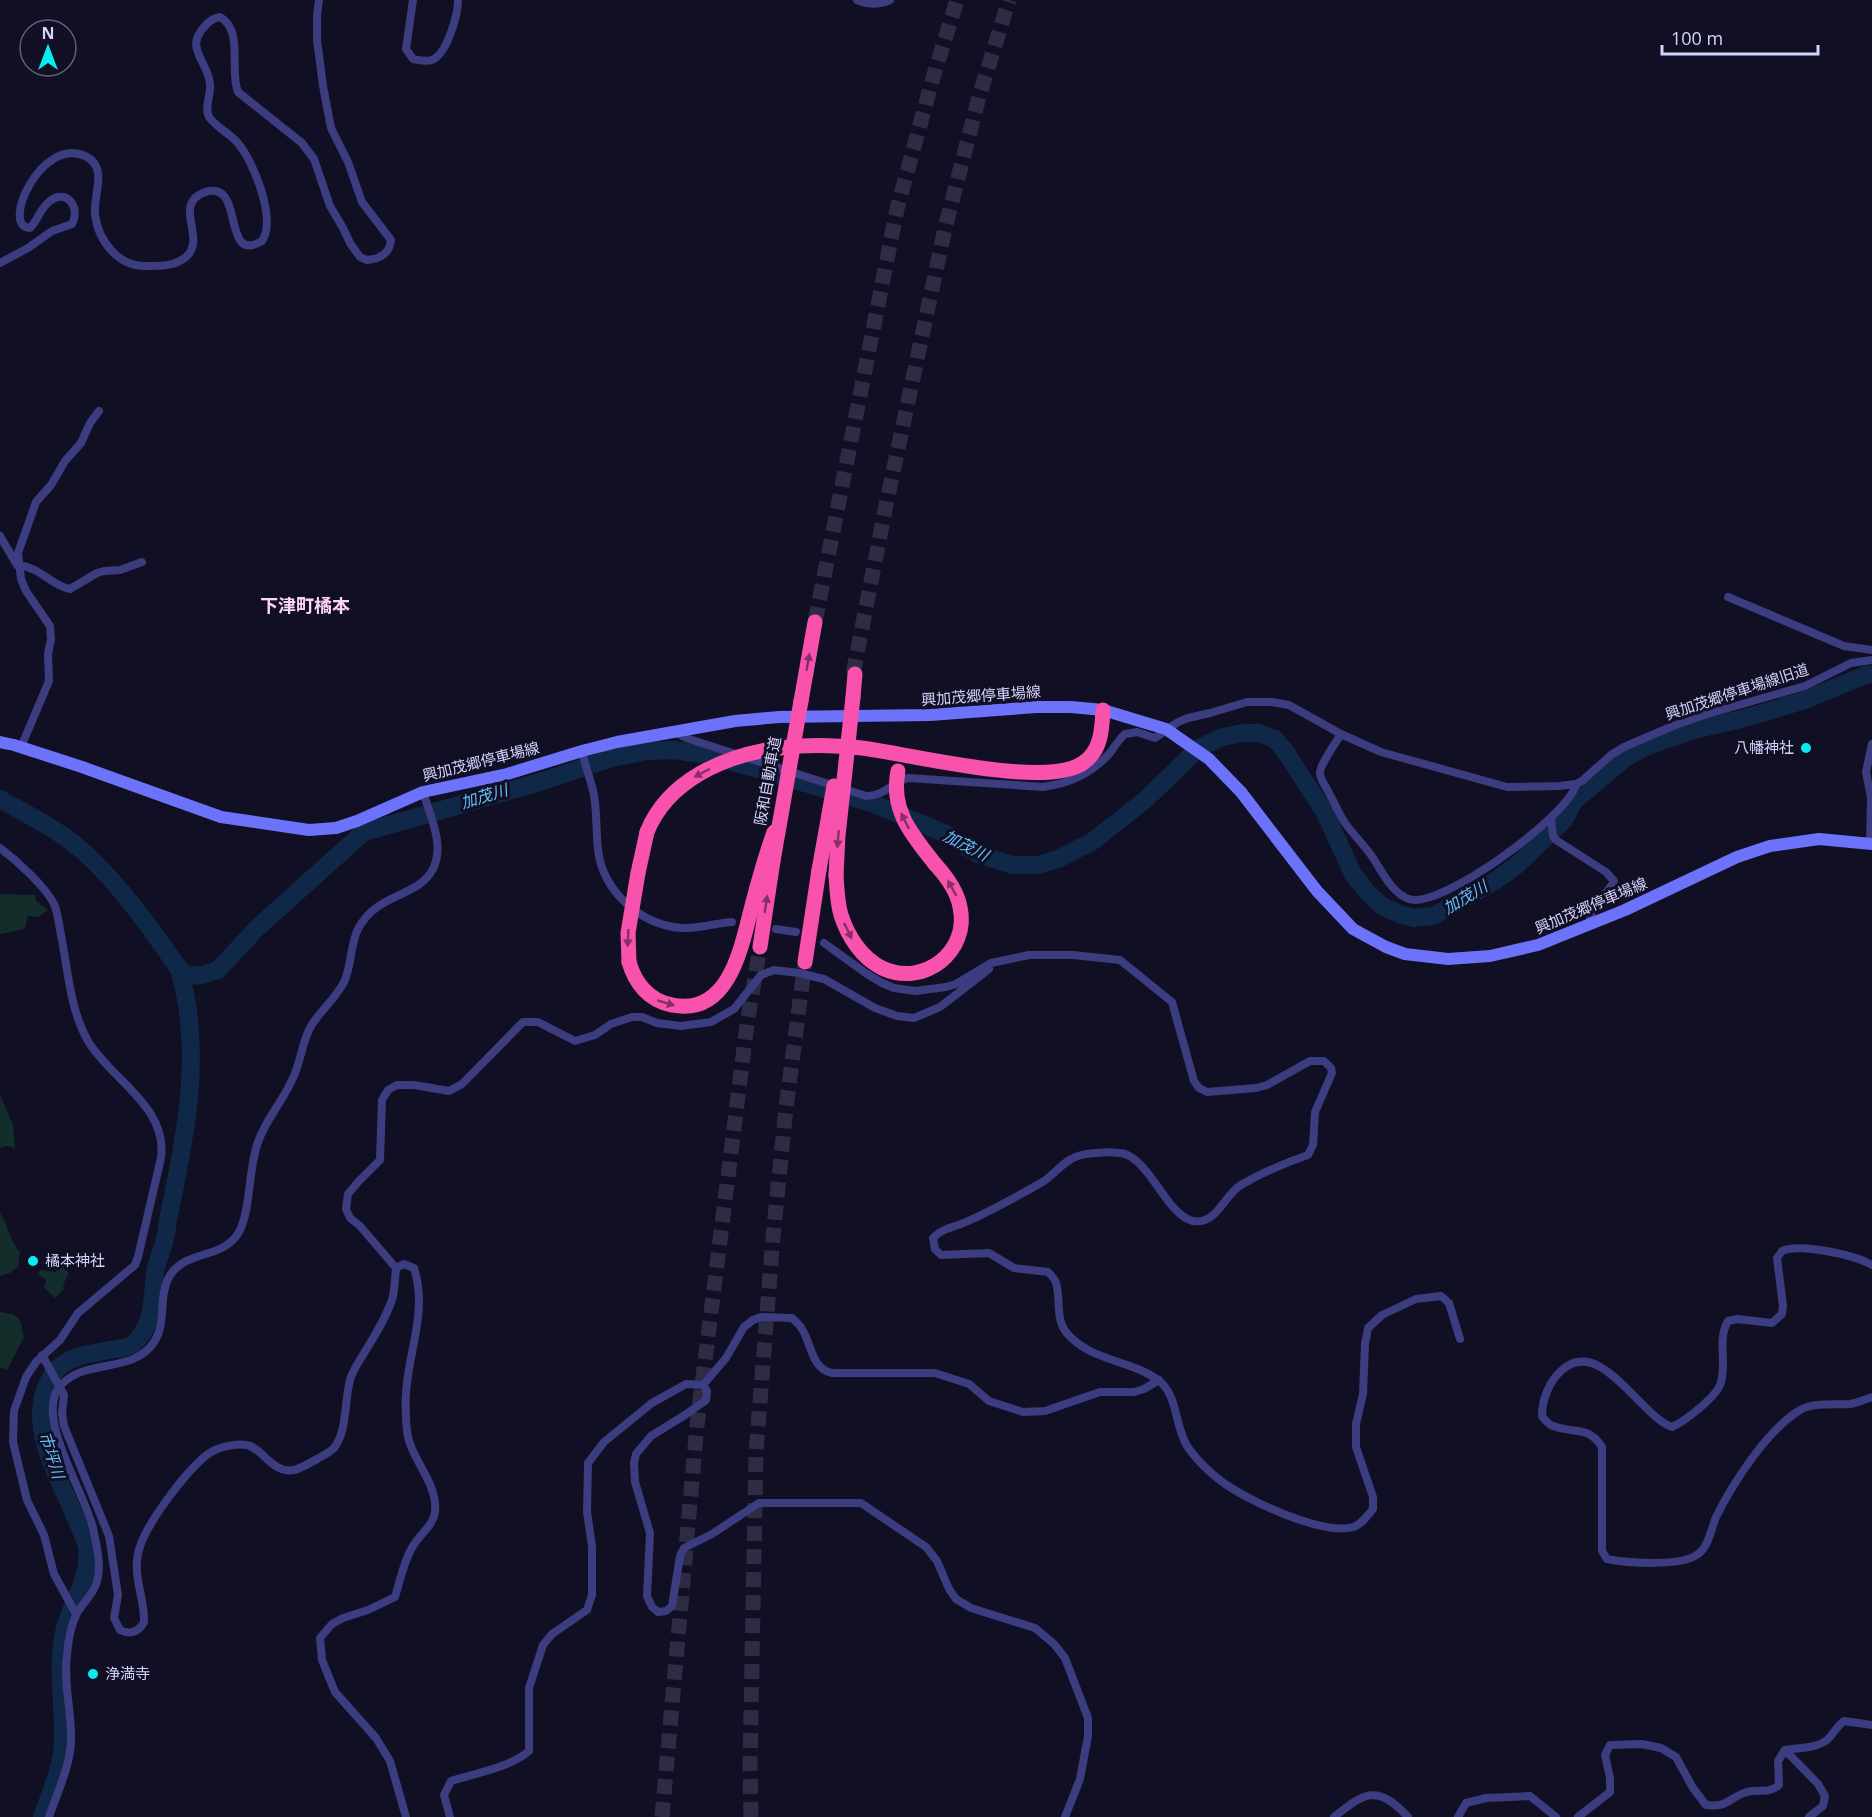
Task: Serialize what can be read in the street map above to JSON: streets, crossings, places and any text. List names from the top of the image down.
{
  "streets": {
    "highway": ["阪和自動車道"],
    "main road": ["興加茂郷停車場線"],
    "street": ["興加茂郷停車場線旧道"]
  },
  "districts": ["下津町橘本"],
  "water": ["加茂川", "市坪川"],
  "places": ["八幡神社", "橘本神社", "浄満寺"],
  "scale_bar": "100 m",
  "north": "top"
}
